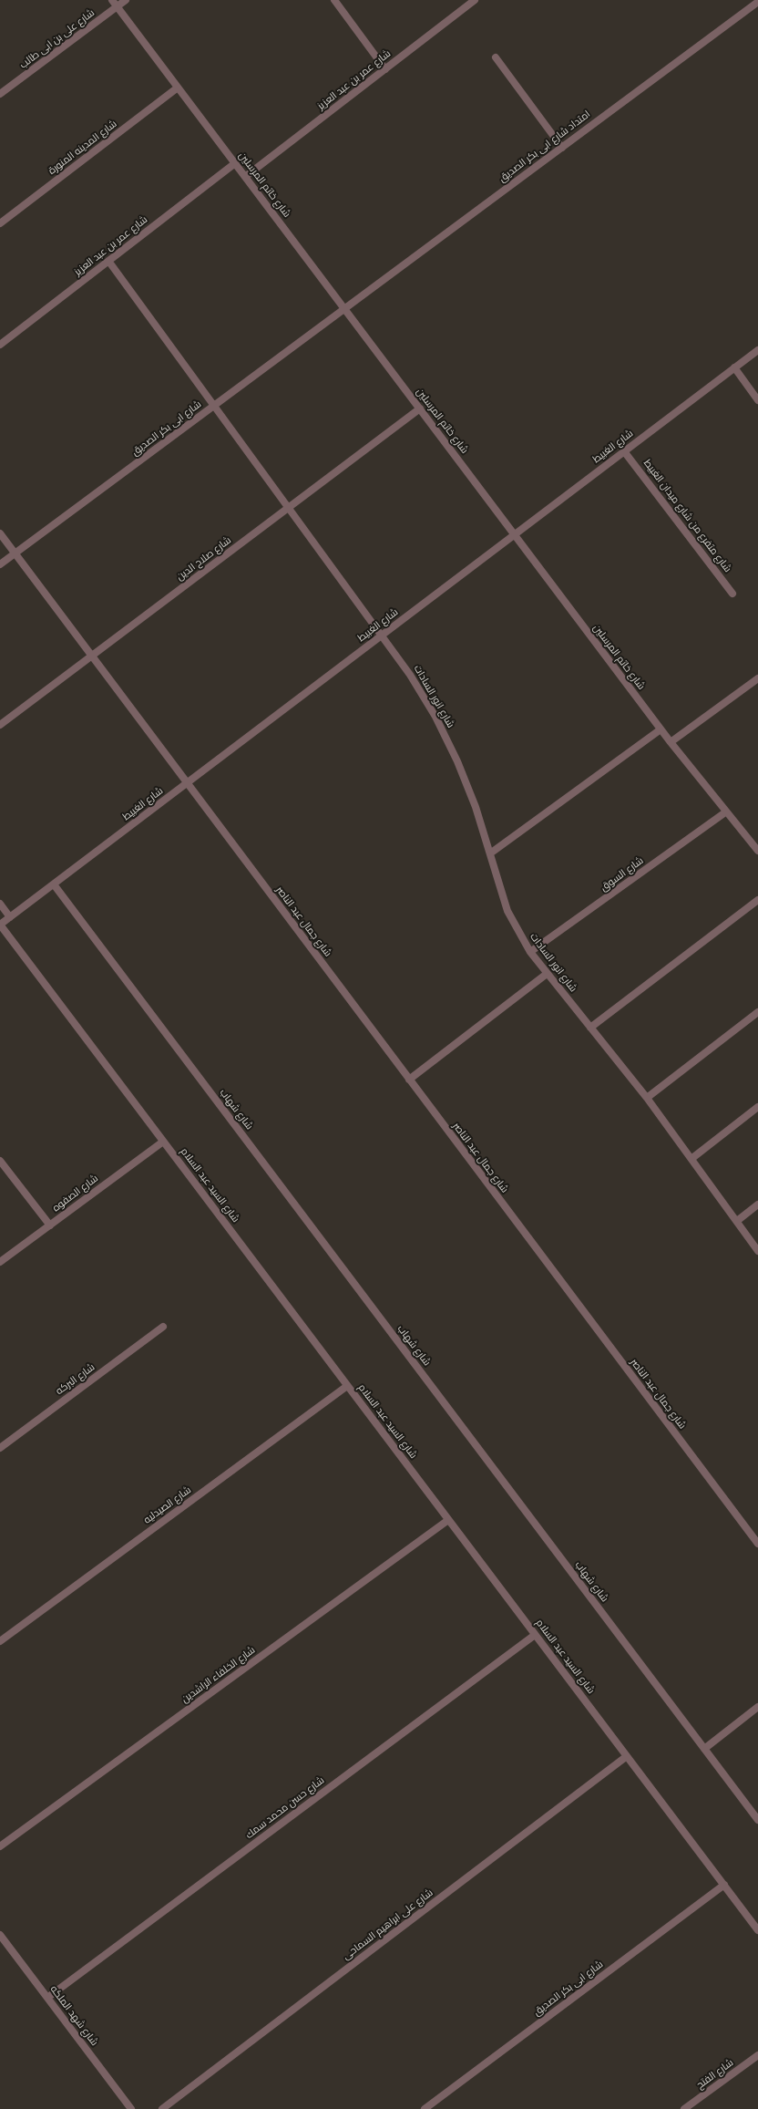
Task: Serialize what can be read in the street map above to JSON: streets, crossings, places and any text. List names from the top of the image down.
{
  "streets": {
    "street": [
      "شارع على بن ابى طالب",
      "شارع عمر بن عبد العزيز",
      "امتداد شارع ابى بكر الصديق",
      "شارع المدينه المنورة",
      "شارع خاتم المرسلين",
      "شارع ابى بكر الصديق",
      "شارع الغبيط",
      "شارع متفرع من شارع ميدان الغبيط",
      "شارع صلاح الدين",
      "شارع انور السادات",
      "شارع السوق",
      "شارع جمال عبد الناصر",
      "شارع شهاب",
      "شارع السيد عبد السلام",
      "شارع الصفوه",
      "شارع البركه",
      "شارع الصيدليه",
      "شارع الخلفاء الراشدين",
      "شارع حسن محمد سمك",
      "شارع على ابراهيم السماحى",
      "شارع شهد الملكه",
      "شارع الفتح"
    ]
  },
  "crossings": [
    ["شارع على بن ابى طالب", "شارع خاتم المرسلين"],
    ["شارع عمر بن عبد العزيز", "شارع خاتم المرسلين"],
    ["شارع عمر بن عبد العزيز", "شارع انور السادات"],
    ["امتداد شارع ابى بكر الصديق", "شارع خاتم المرسلين"],
    ["امتداد شارع ابى بكر الصديق", "شارع ابى بكر الصديق"],
    ["شارع المدينه المنورة", "شارع خاتم المرسلين"],
    ["شارع خاتم المرسلين", "شارع ابى بكر الصديق"],
    ["شارع خاتم المرسلين", "شارع الغبيط"],
    ["شارع خاتم المرسلين", "شارع صلاح الدين"],
    ["شارع خاتم المرسلين", "شارع السوق"],
    ["شارع ابى بكر الصديق", "شارع انور السادات"],
    ["شارع ابى بكر الصديق", "شارع جمال عبد الناصر"],
    ["شارع ابى بكر الصديق", "شارع السيد عبد السلام"],
    ["شارع الغبيط", "شارع متفرع من شارع ميدان الغبيط"],
    ["شارع الغبيط", "شارع انور السادات"],
    ["شارع الغبيط", "شارع جمال عبد الناصر"],
    ["شارع الغبيط", "شارع شهاب"],
    ["شارع الغبيط", "شارع السيد عبد السلام"],
    ["شارع صلاح الدين", "شارع انور السادات"],
    ["شارع صلاح الدين", "شارع جمال عبد الناصر"],
    ["شارع انور السادات", "شارع السوق"],
    ["شارع السيد عبد السلام", "شارع الصفوه"],
    ["شارع السيد عبد السلام", "شارع الصيدليه"],
    ["شارع السيد عبد السلام", "شارع الخلفاء الراشدين"],
    ["شارع السيد عبد السلام", "شارع حسن محمد سمك"],
    ["شارع السيد عبد السلام", "شارع على ابراهيم السماحى"],
    ["شارع حسن محمد سمك", "شارع شهد الملكه"]
  ]
}
